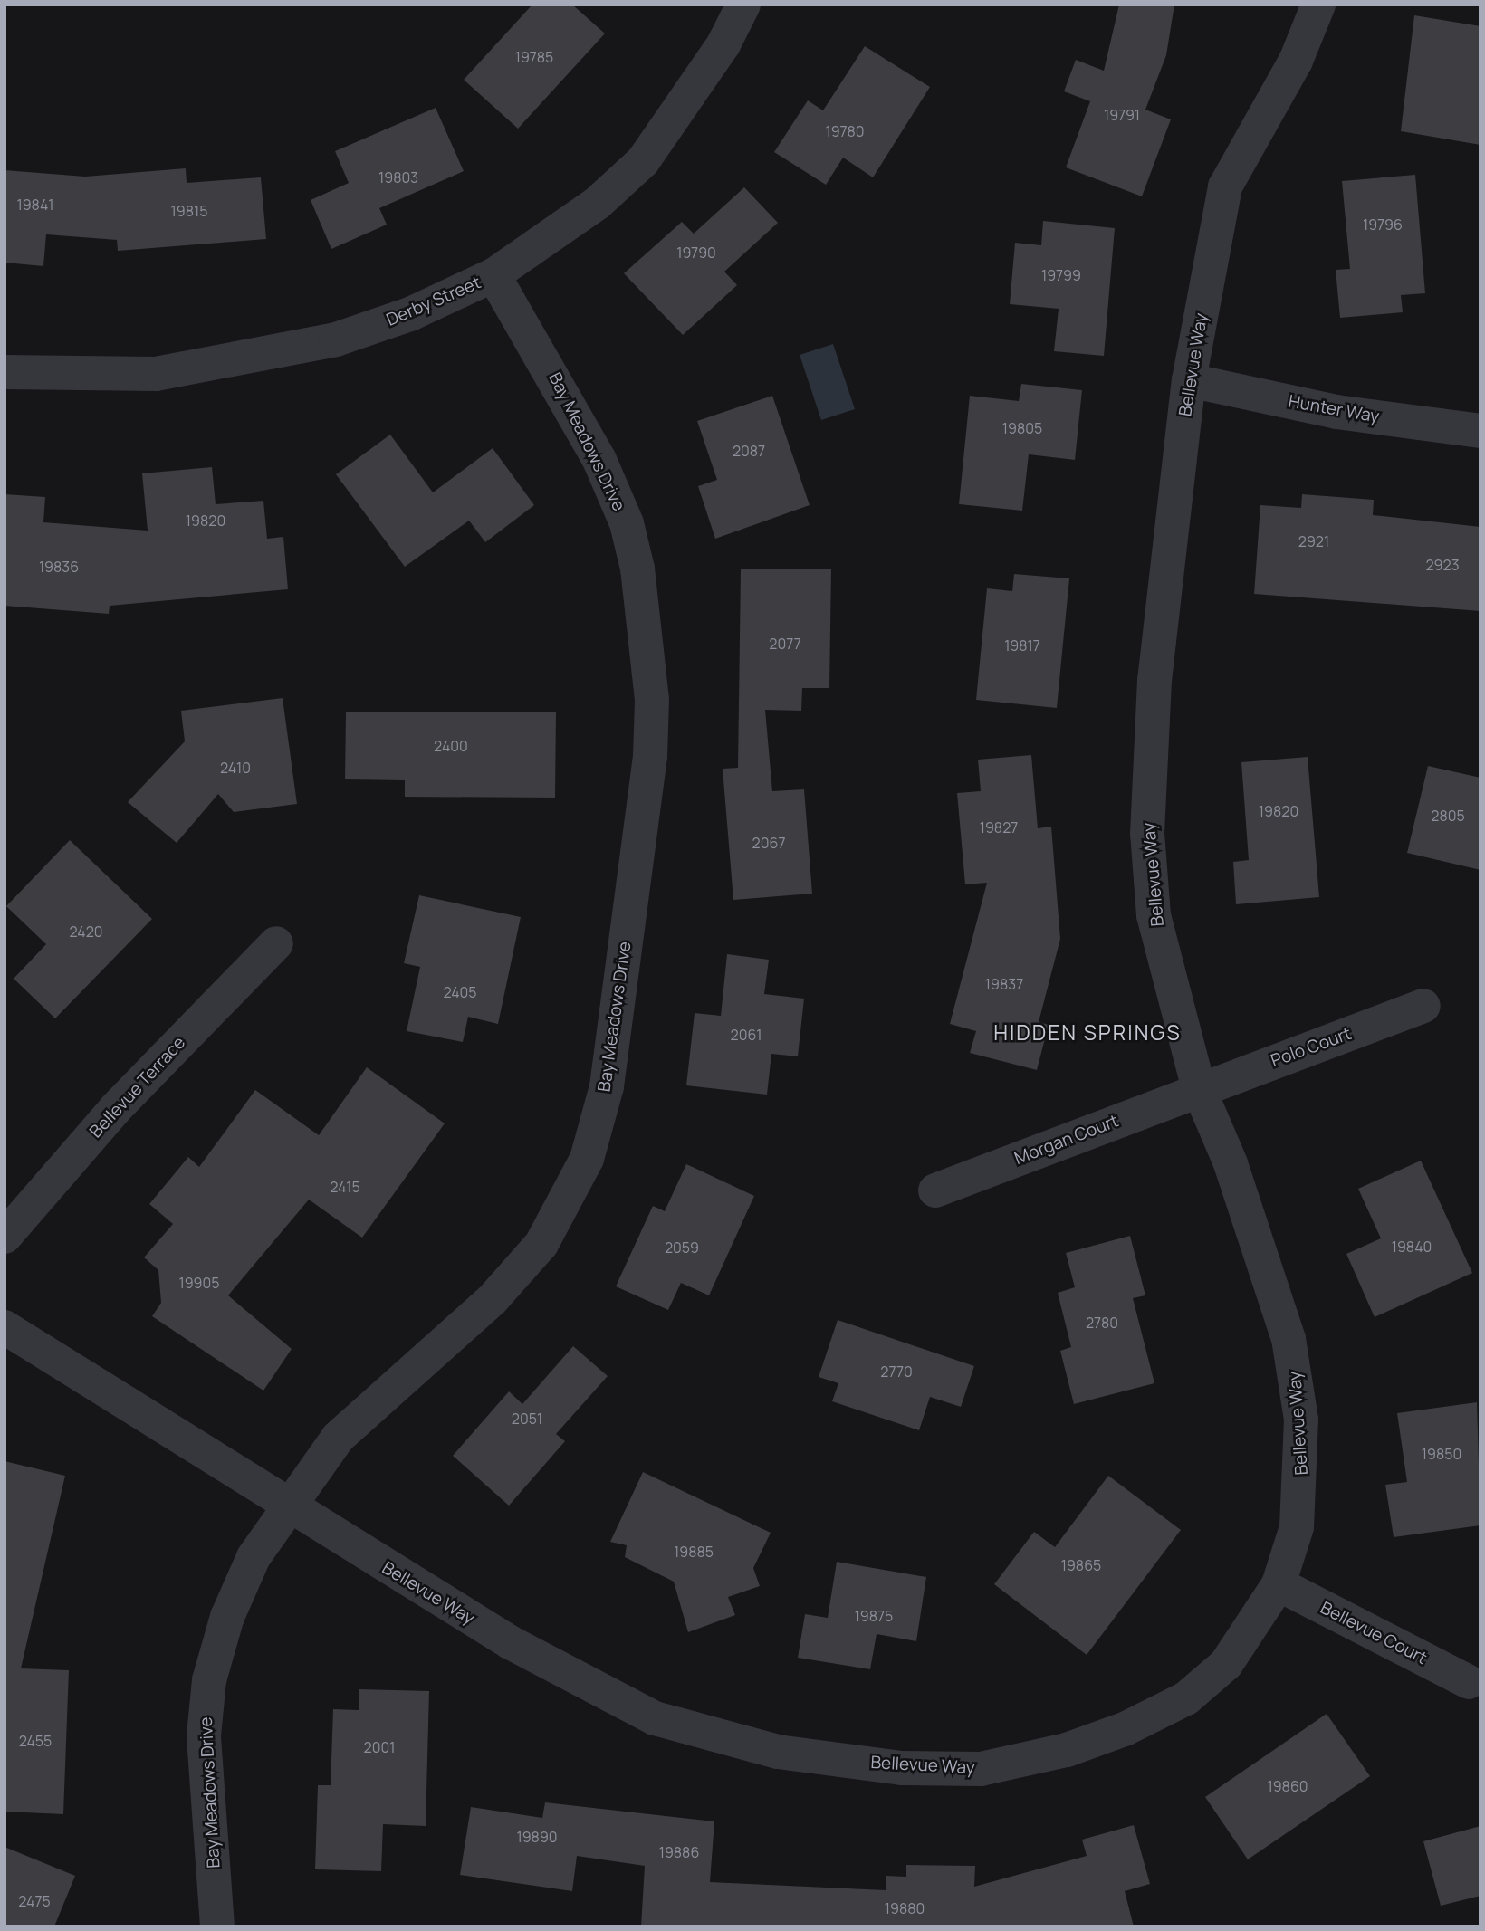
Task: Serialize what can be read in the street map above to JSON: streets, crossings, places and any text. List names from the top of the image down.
{
  "streets": {
    "street": [
      "Derby Street",
      "Bellevue Way",
      "Hunter Way",
      "Bay Meadows Drive",
      "Polo Court",
      "Bellevue Terrace",
      "Morgan Court",
      "Bellevue Court"
    ]
  },
  "crossings": [
    ["Derby Street", "Bay Meadows Drive"],
    ["Bellevue Way", "Hunter Way"],
    ["Bellevue Way", "Bay Meadows Drive"],
    ["Bellevue Way", "Polo Court"],
    ["Bellevue Way", "Morgan Court"],
    ["Bellevue Way", "Bellevue Court"],
    ["Polo Court", "Morgan Court"]
  ],
  "districts": ["HIDDEN SPRINGS"],
  "house_numbers": [
    "19785",
    "19791",
    "19780",
    "19803",
    "19841",
    "19815",
    "19796",
    "19790",
    "19799",
    "19805",
    "2087",
    "19820",
    "2921",
    "2923",
    "19836",
    "2077",
    "19817",
    "2400",
    "2410",
    "19820",
    "2805",
    "19827",
    "2067",
    "2420",
    "19837",
    "2405",
    "2061",
    "2415",
    "19840",
    "2059",
    "19905",
    "2780",
    "2770",
    "2051",
    "19850",
    "19885",
    "19865",
    "19875",
    "2455",
    "2001",
    "19860",
    "19890",
    "19886",
    "2475",
    "19880"
  ]
}
